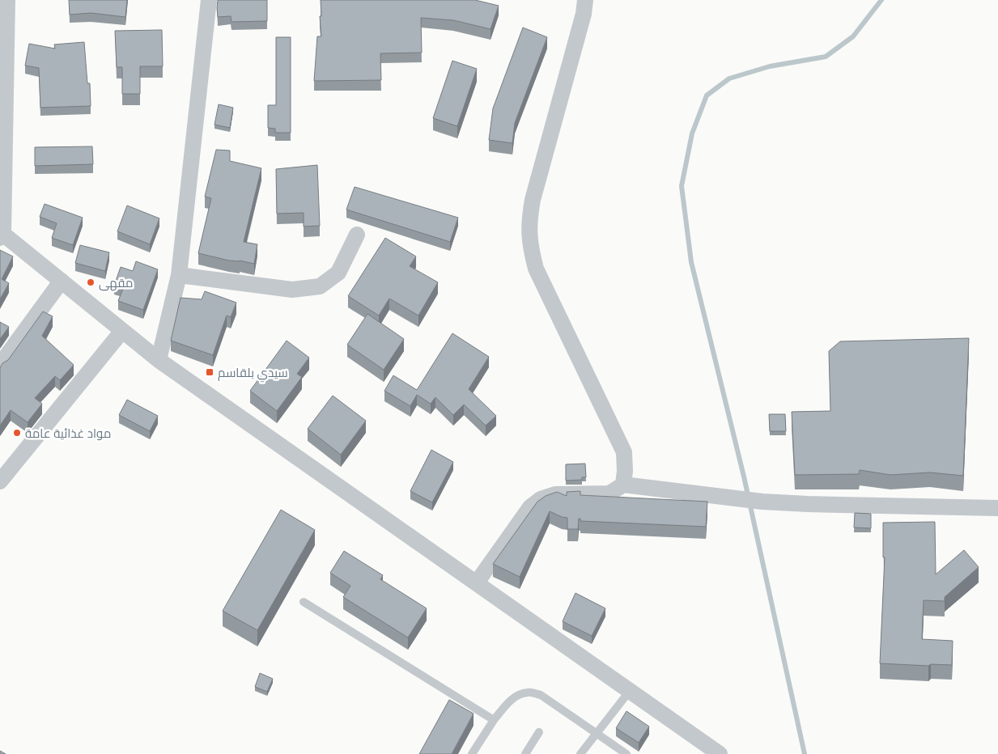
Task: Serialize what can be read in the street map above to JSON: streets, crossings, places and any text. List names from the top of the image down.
{
  "places": {
    "other": ["مقهى", "مواد غذائية عامة"],
    "transit": ["سيدي بلقاسم"]
  }
}
